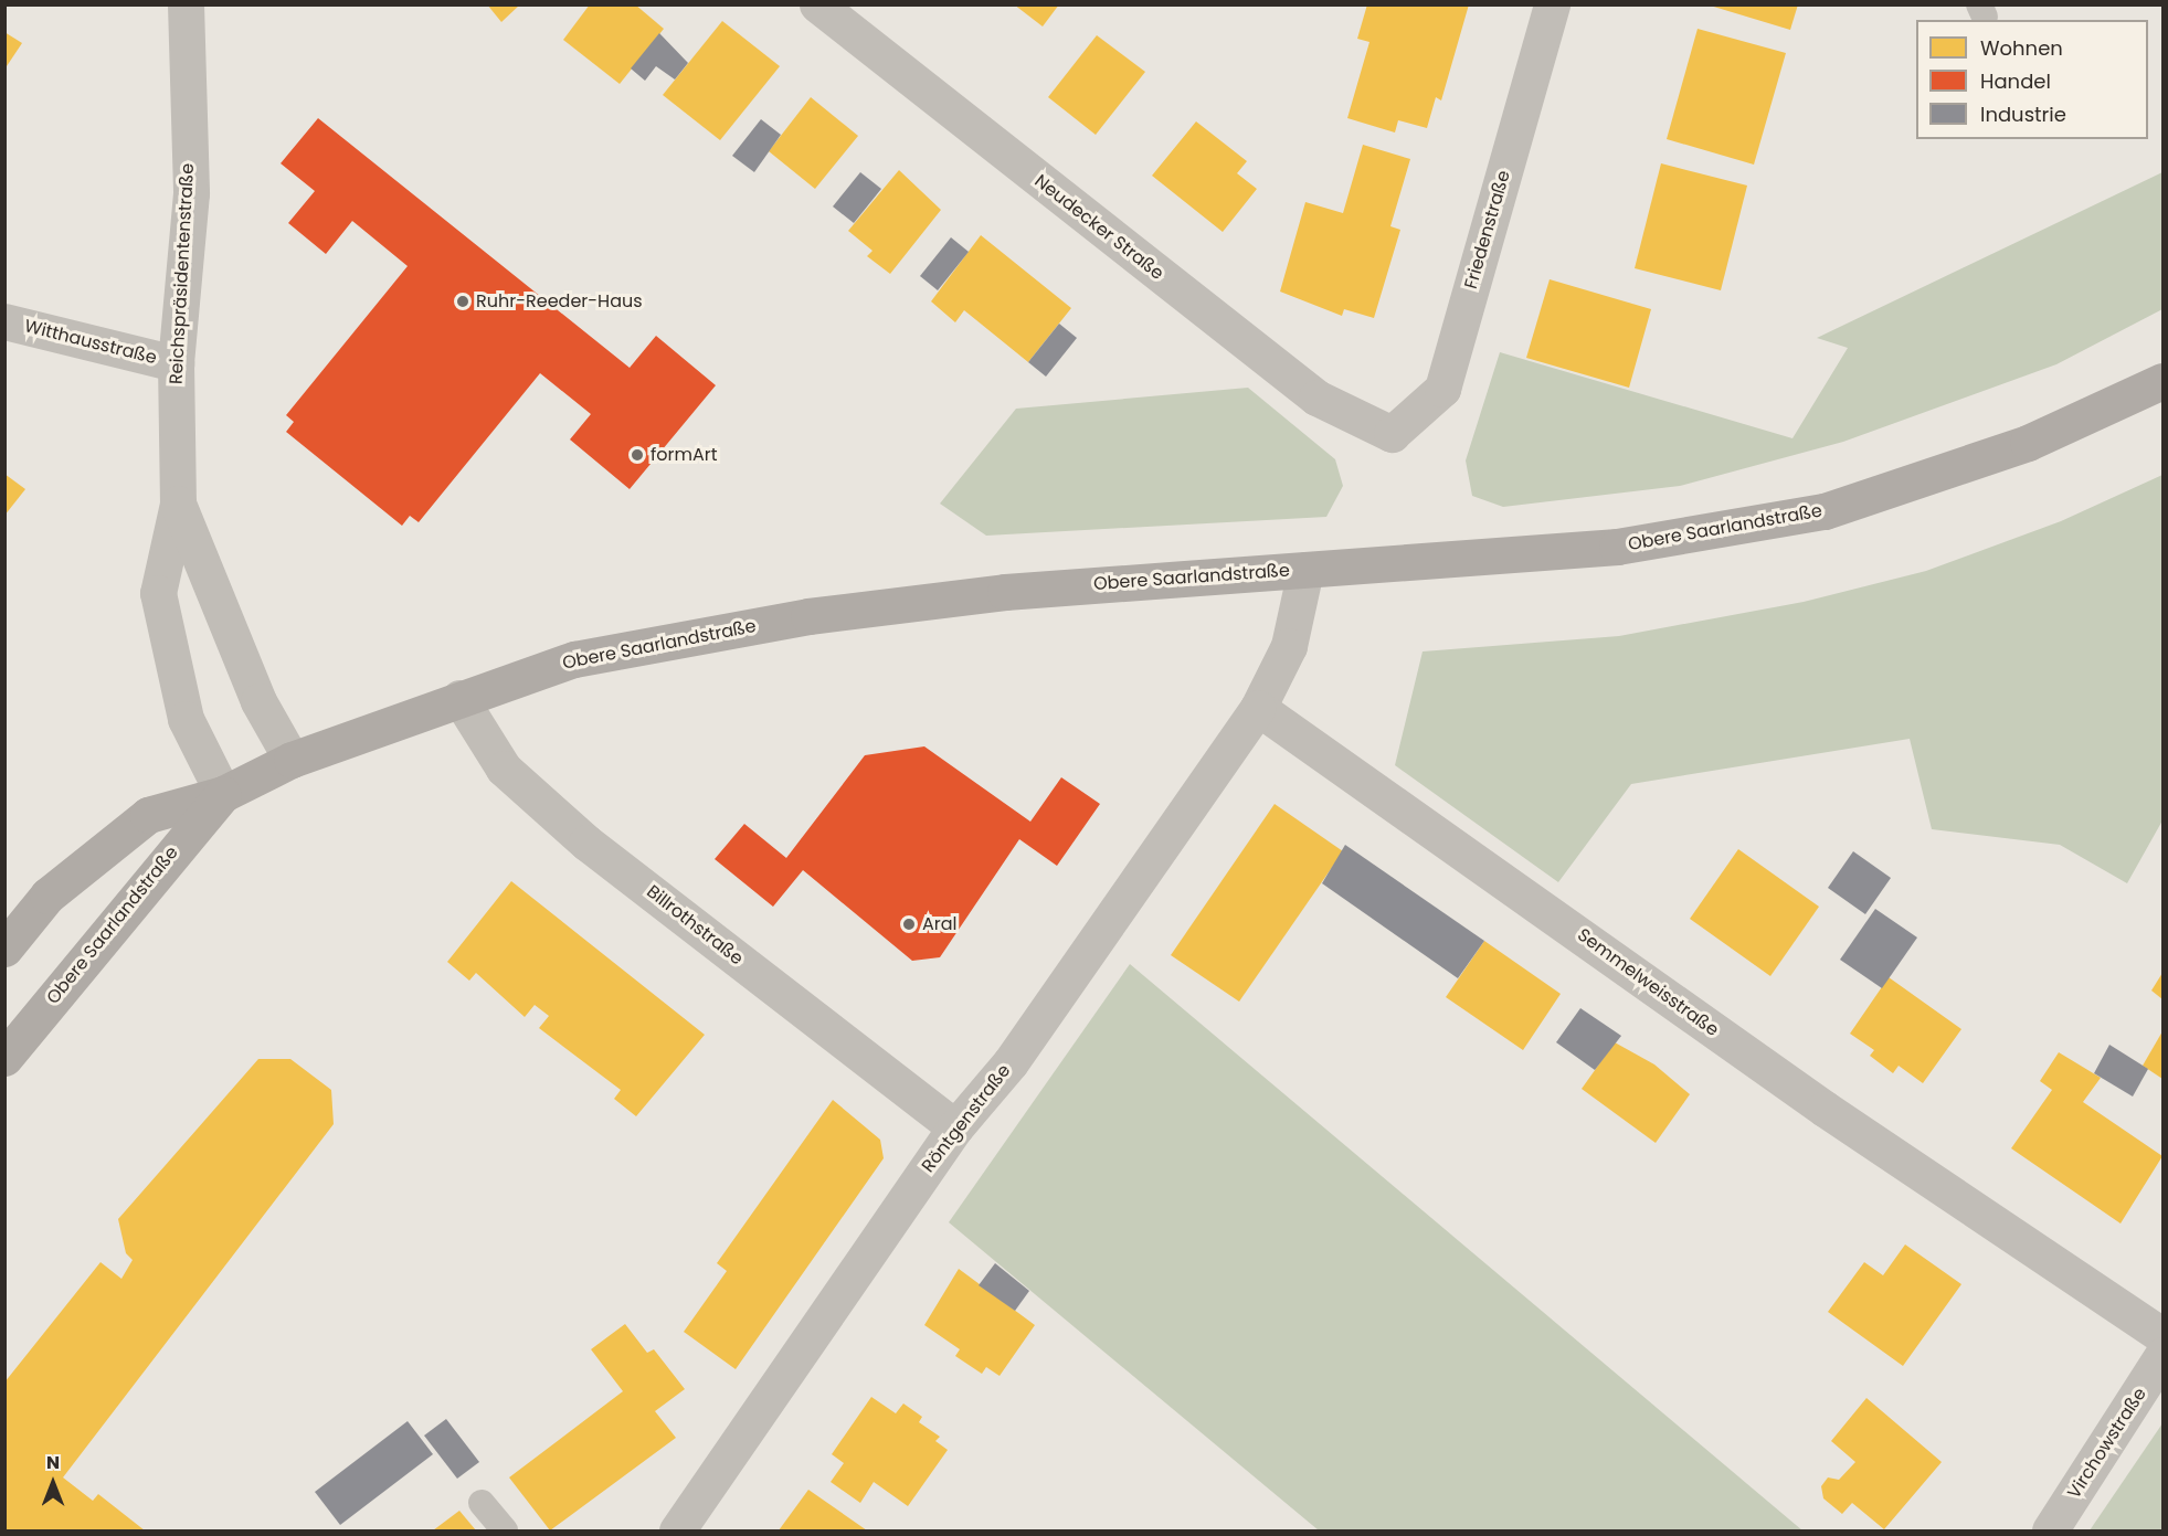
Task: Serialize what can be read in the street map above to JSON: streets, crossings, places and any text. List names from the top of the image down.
{
  "streets": {
    "main road": ["Obere Saarlandstraße"],
    "street": [
      "Neudecker Straße",
      "Friedenstraße",
      "Reichspräsidentenstraße",
      "Witthausstraße",
      "Billrothstraße",
      "Semmelweisstraße",
      "Röntgenstraße",
      "Virchowstraße"
    ]
  },
  "crossings": [
    ["Neudecker Straße", "Friedenstraße"],
    ["Reichspräsidentenstraße", "Witthausstraße"],
    ["Reichspräsidentenstraße", "Obere Saarlandstraße"],
    ["Obere Saarlandstraße", "Billrothstraße"],
    ["Billrothstraße", "Röntgenstraße"],
    ["Semmelweisstraße", "Röntgenstraße"]
  ],
  "places": ["Ruhr-Reeder-Haus", "formArt", "Aral"],
  "legend": ["Wohnen", "Handel", "Industrie"],
  "north": "top"
}
